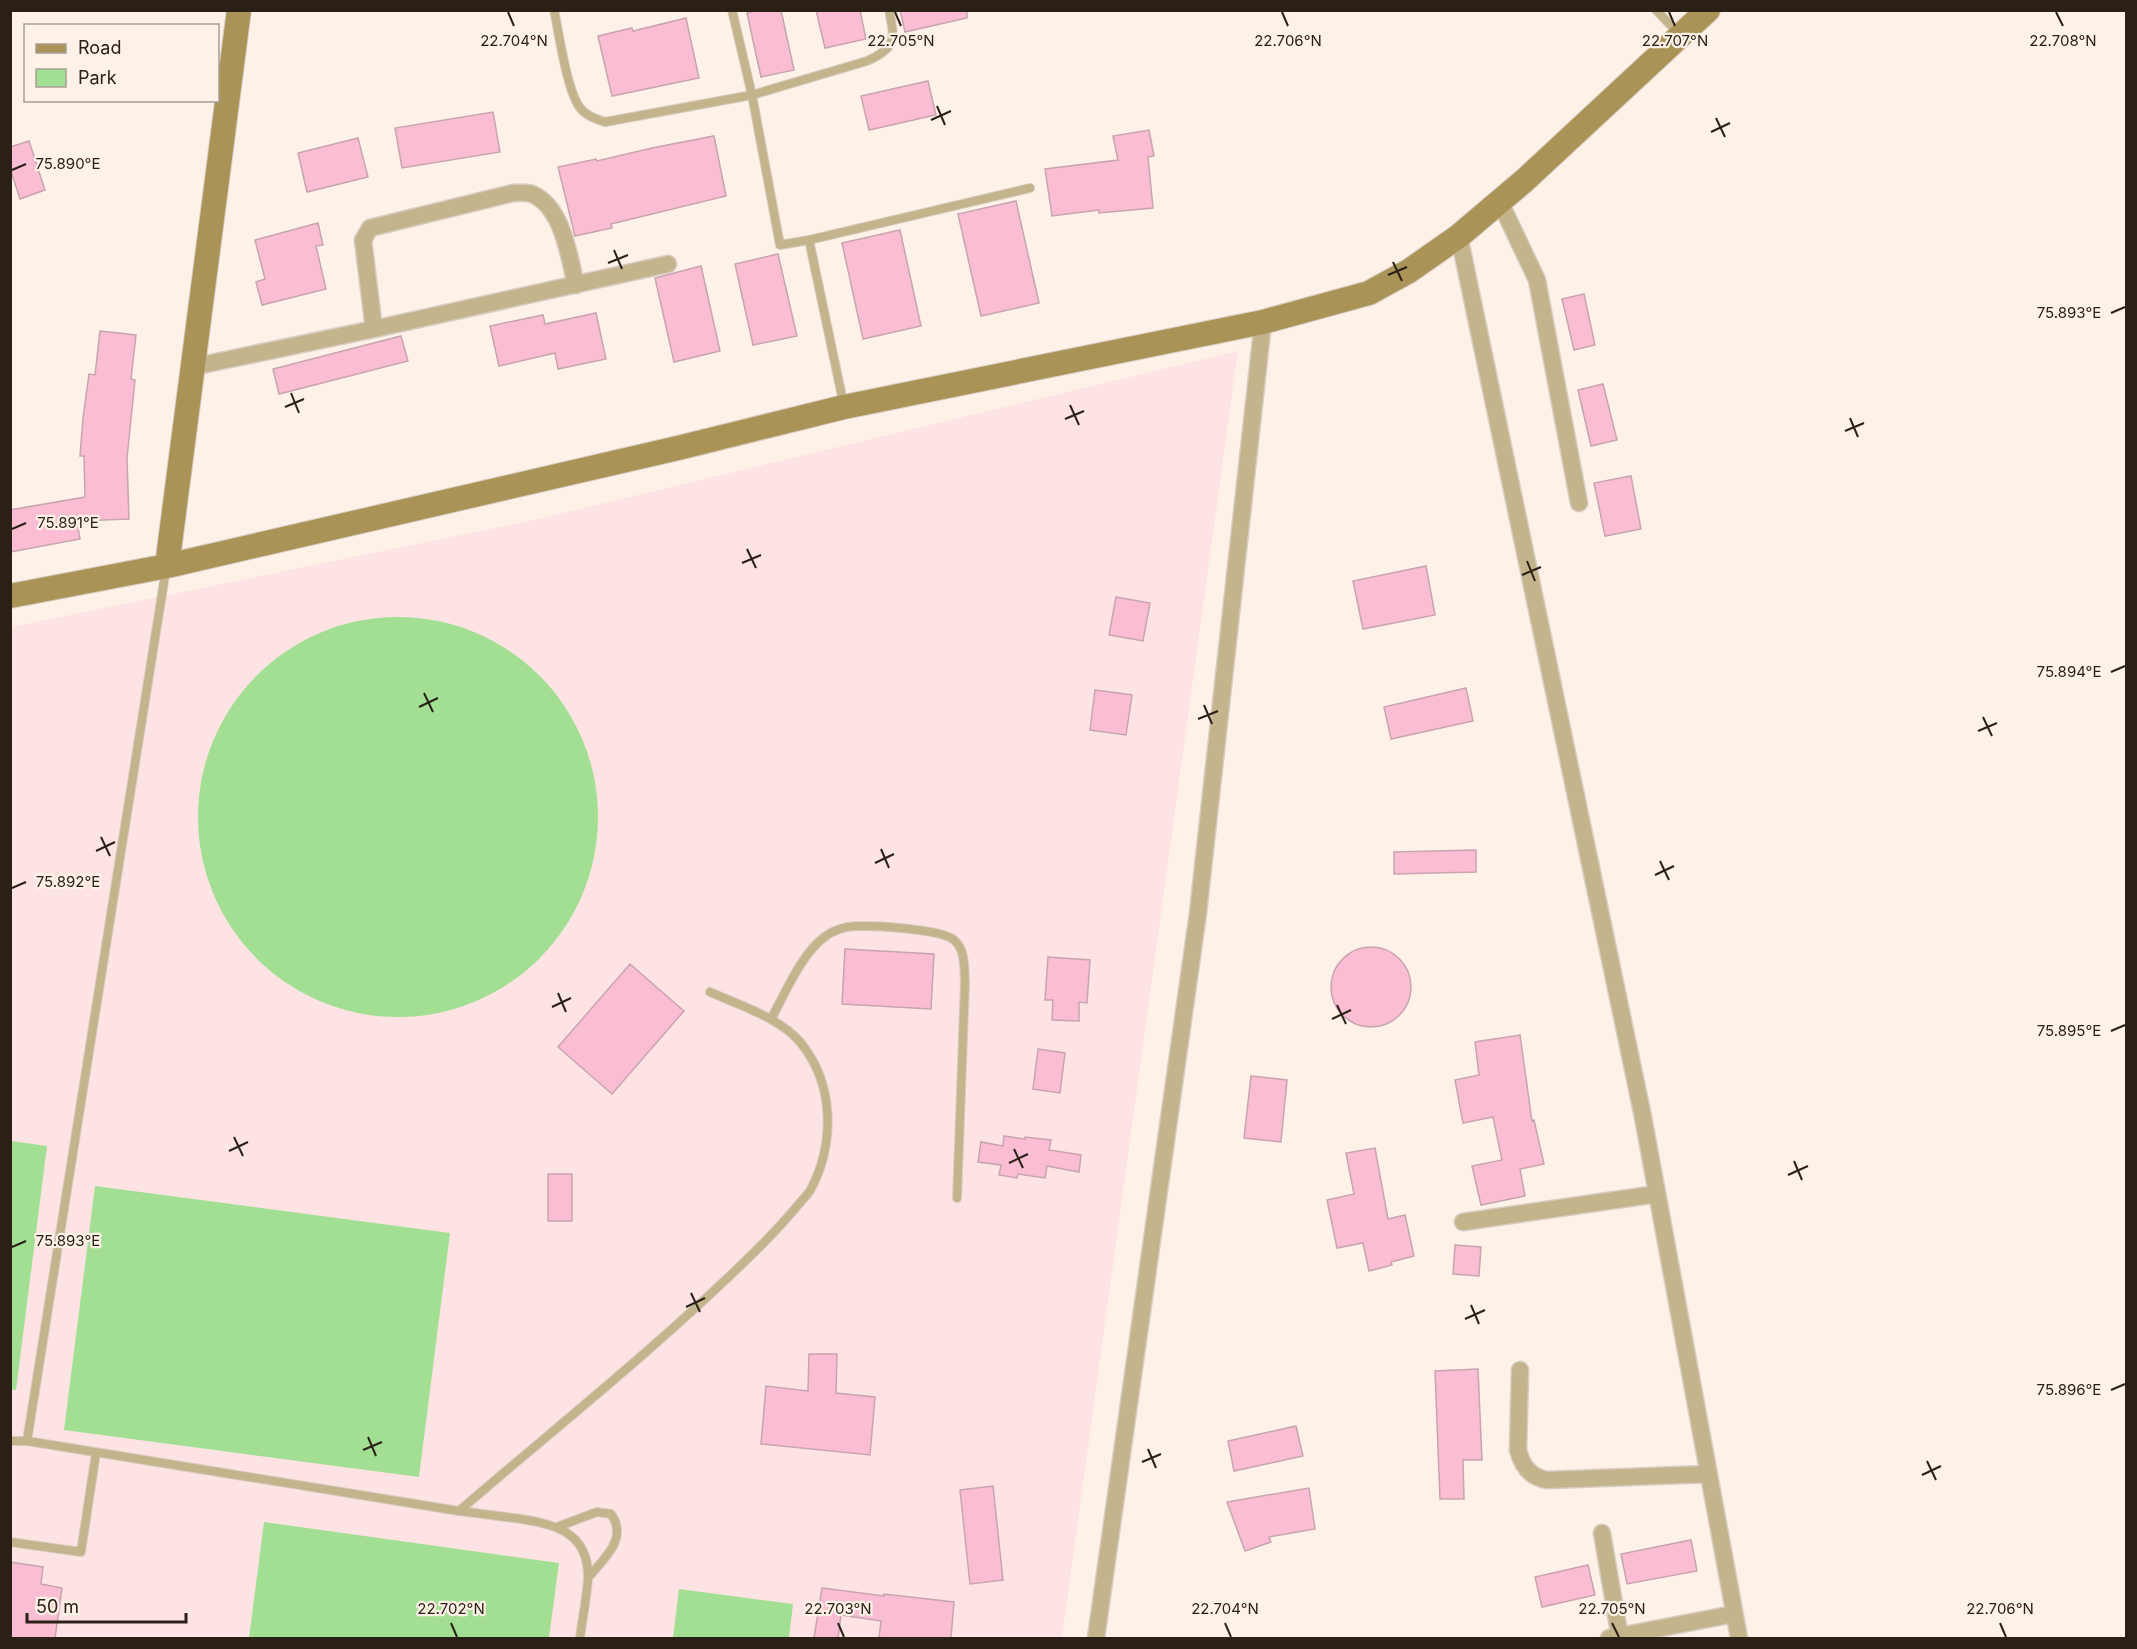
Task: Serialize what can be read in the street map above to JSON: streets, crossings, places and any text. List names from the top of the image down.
{
  "legend": ["Road", "Park"],
  "scale_bar": "50 m",
  "coordinates": [
    "22.704°N",
    "22.705°N",
    "22.706°N",
    "22.707°N",
    "22.708°N",
    "75.890°E",
    "75.893°E",
    "75.891°E",
    "75.894°E",
    "75.892°E",
    "75.895°E",
    "75.896°E",
    "22.702°N",
    "22.703°N"
  ]
}
